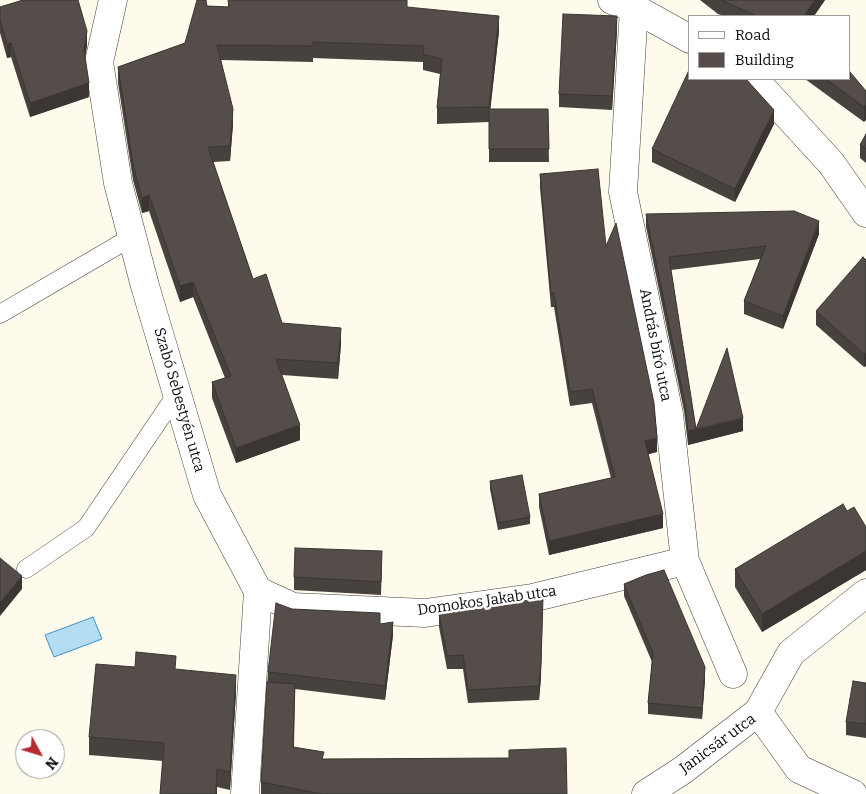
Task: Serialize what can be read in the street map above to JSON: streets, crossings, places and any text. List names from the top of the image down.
{
  "streets": {
    "street": [
      "András bíró utca",
      "Szabó Sebestyén utca",
      "Domokos Jakab utca",
      "Janicsár utca"
    ]
  },
  "crossings": [
    ["András bíró utca", "Domokos Jakab utca"],
    ["Szabó Sebestyén utca", "Domokos Jakab utca"]
  ],
  "legend": ["Road", "Building"],
  "north": "bottom right"
}
